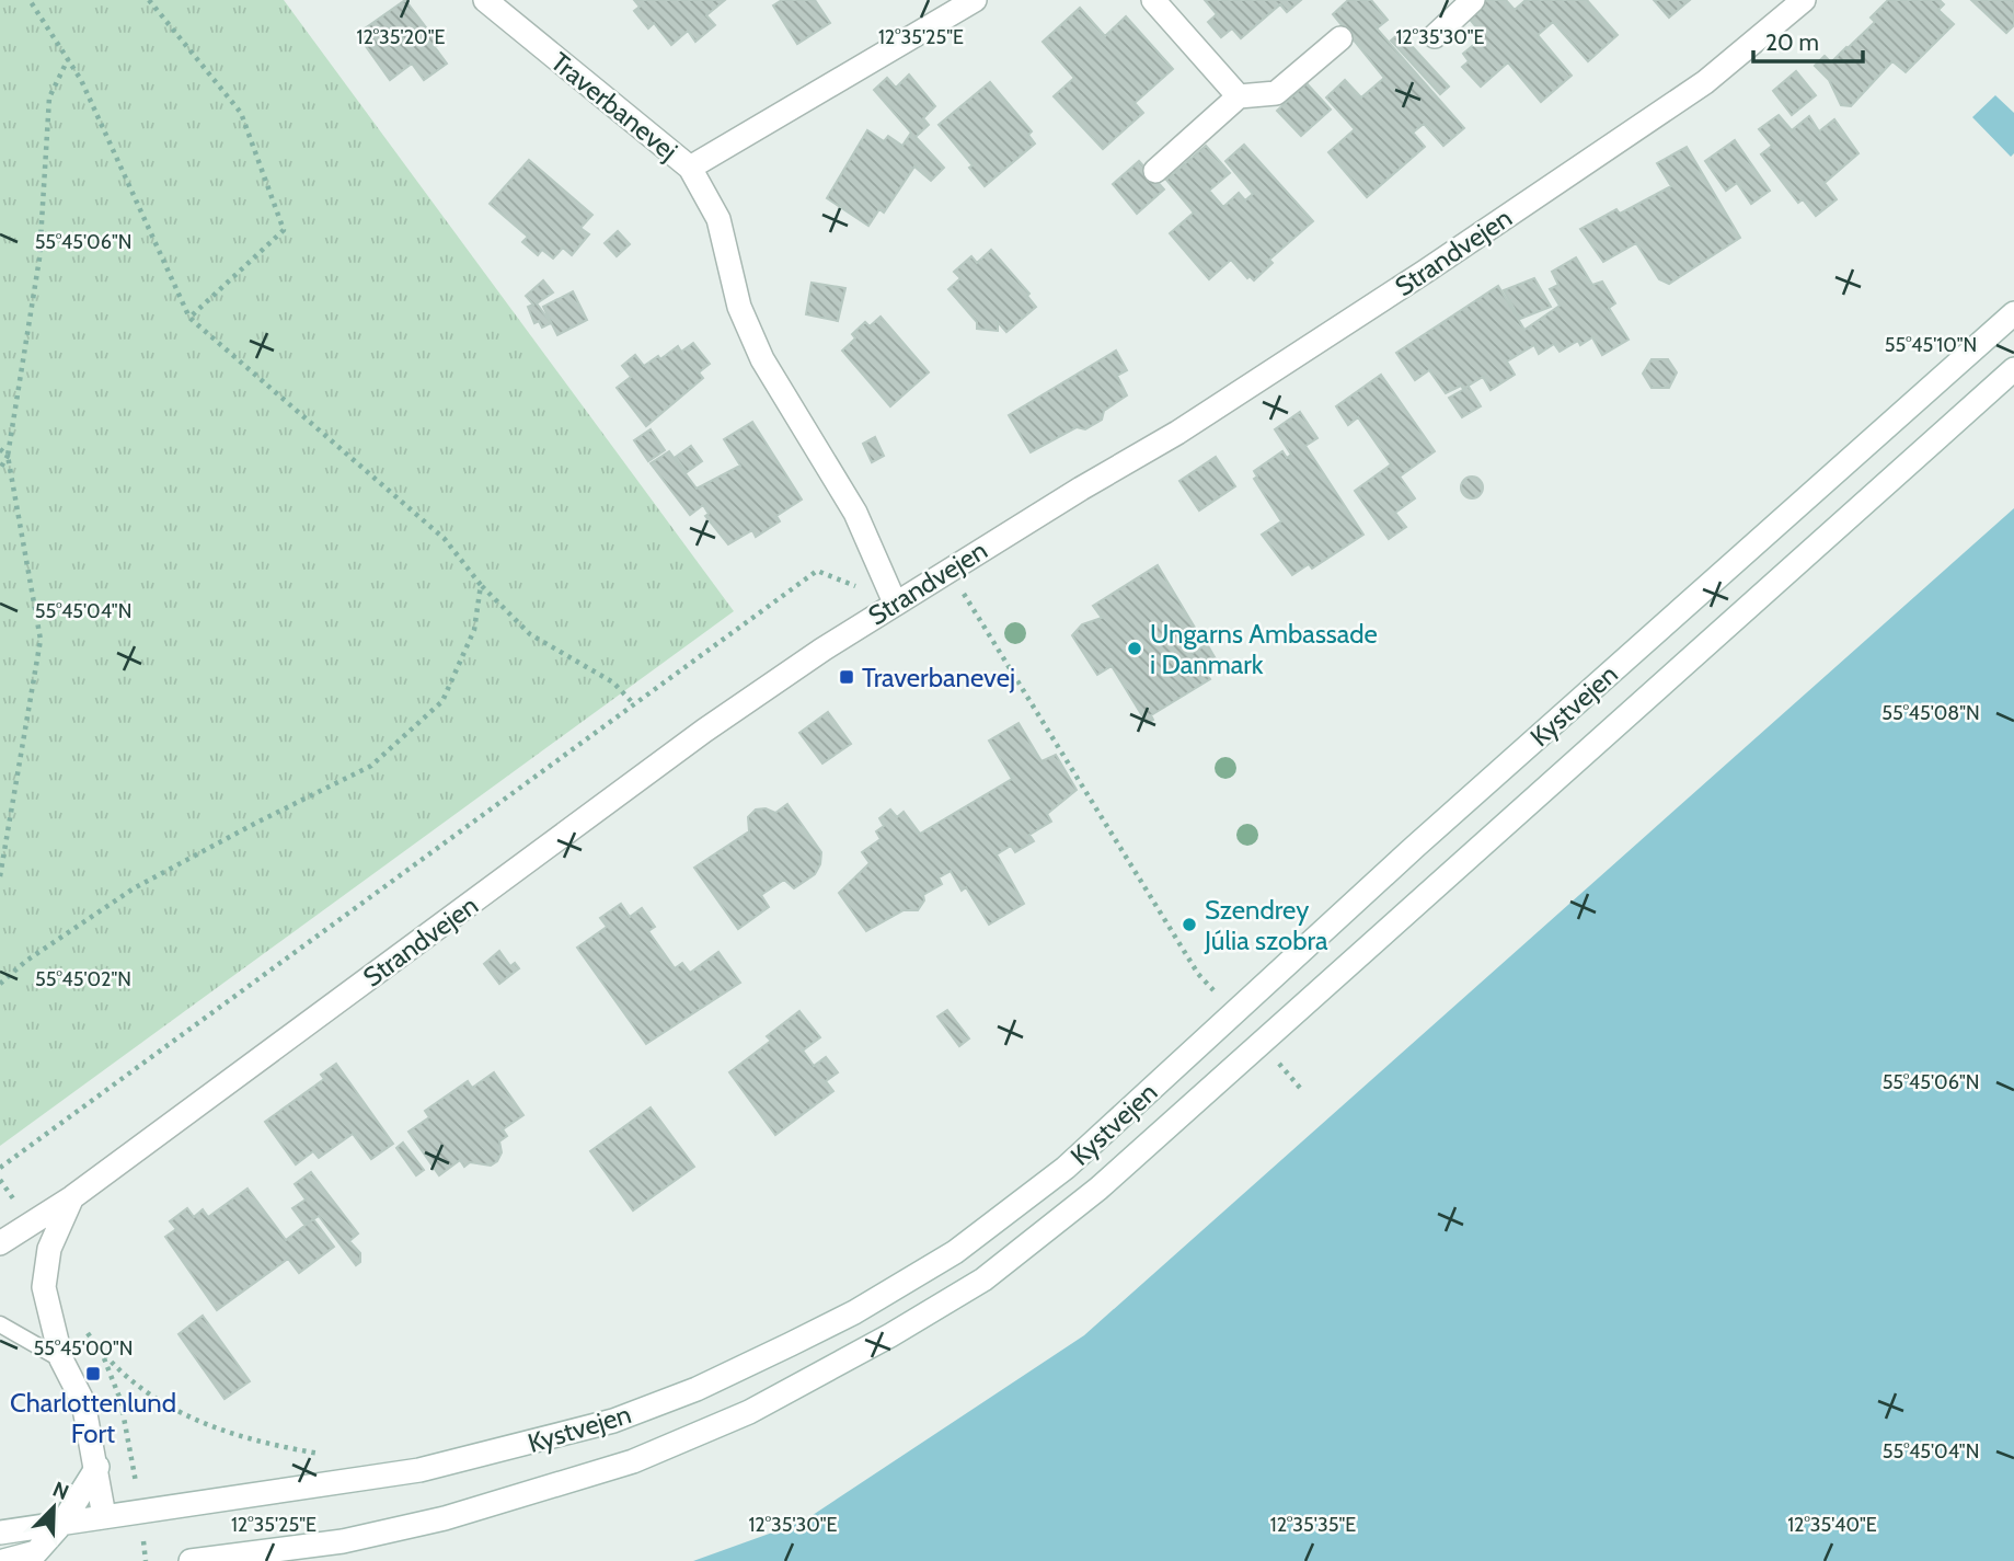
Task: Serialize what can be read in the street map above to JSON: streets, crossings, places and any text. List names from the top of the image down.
{
  "streets": {
    "main road": ["Traverbanevej", "Strandvejen", "Kystvejen"]
  },
  "crossings": [
    ["Traverbanevej", "Strandvejen"],
    ["Strandvejen", "Kystvejen"]
  ],
  "places": {
    "other": ["Ungarns Ambassade i Danmark", "Szendrey Júlia szobra"],
    "transit": ["Traverbanevej", "Charlottenlund Fort"]
  },
  "scale_bar": "20 m",
  "north": "top right",
  "coordinates": [
    "12°35'20\"E",
    "12°35'25\"E",
    "12°35'30\"E",
    "55°45'06\"N",
    "55°45'10\"N",
    "55°45'04\"N",
    "55°45'08\"N",
    "55°45'02\"N",
    "55°45'00\"N",
    "12°35'35\"E",
    "12°35'40\"E"
  ]
}
